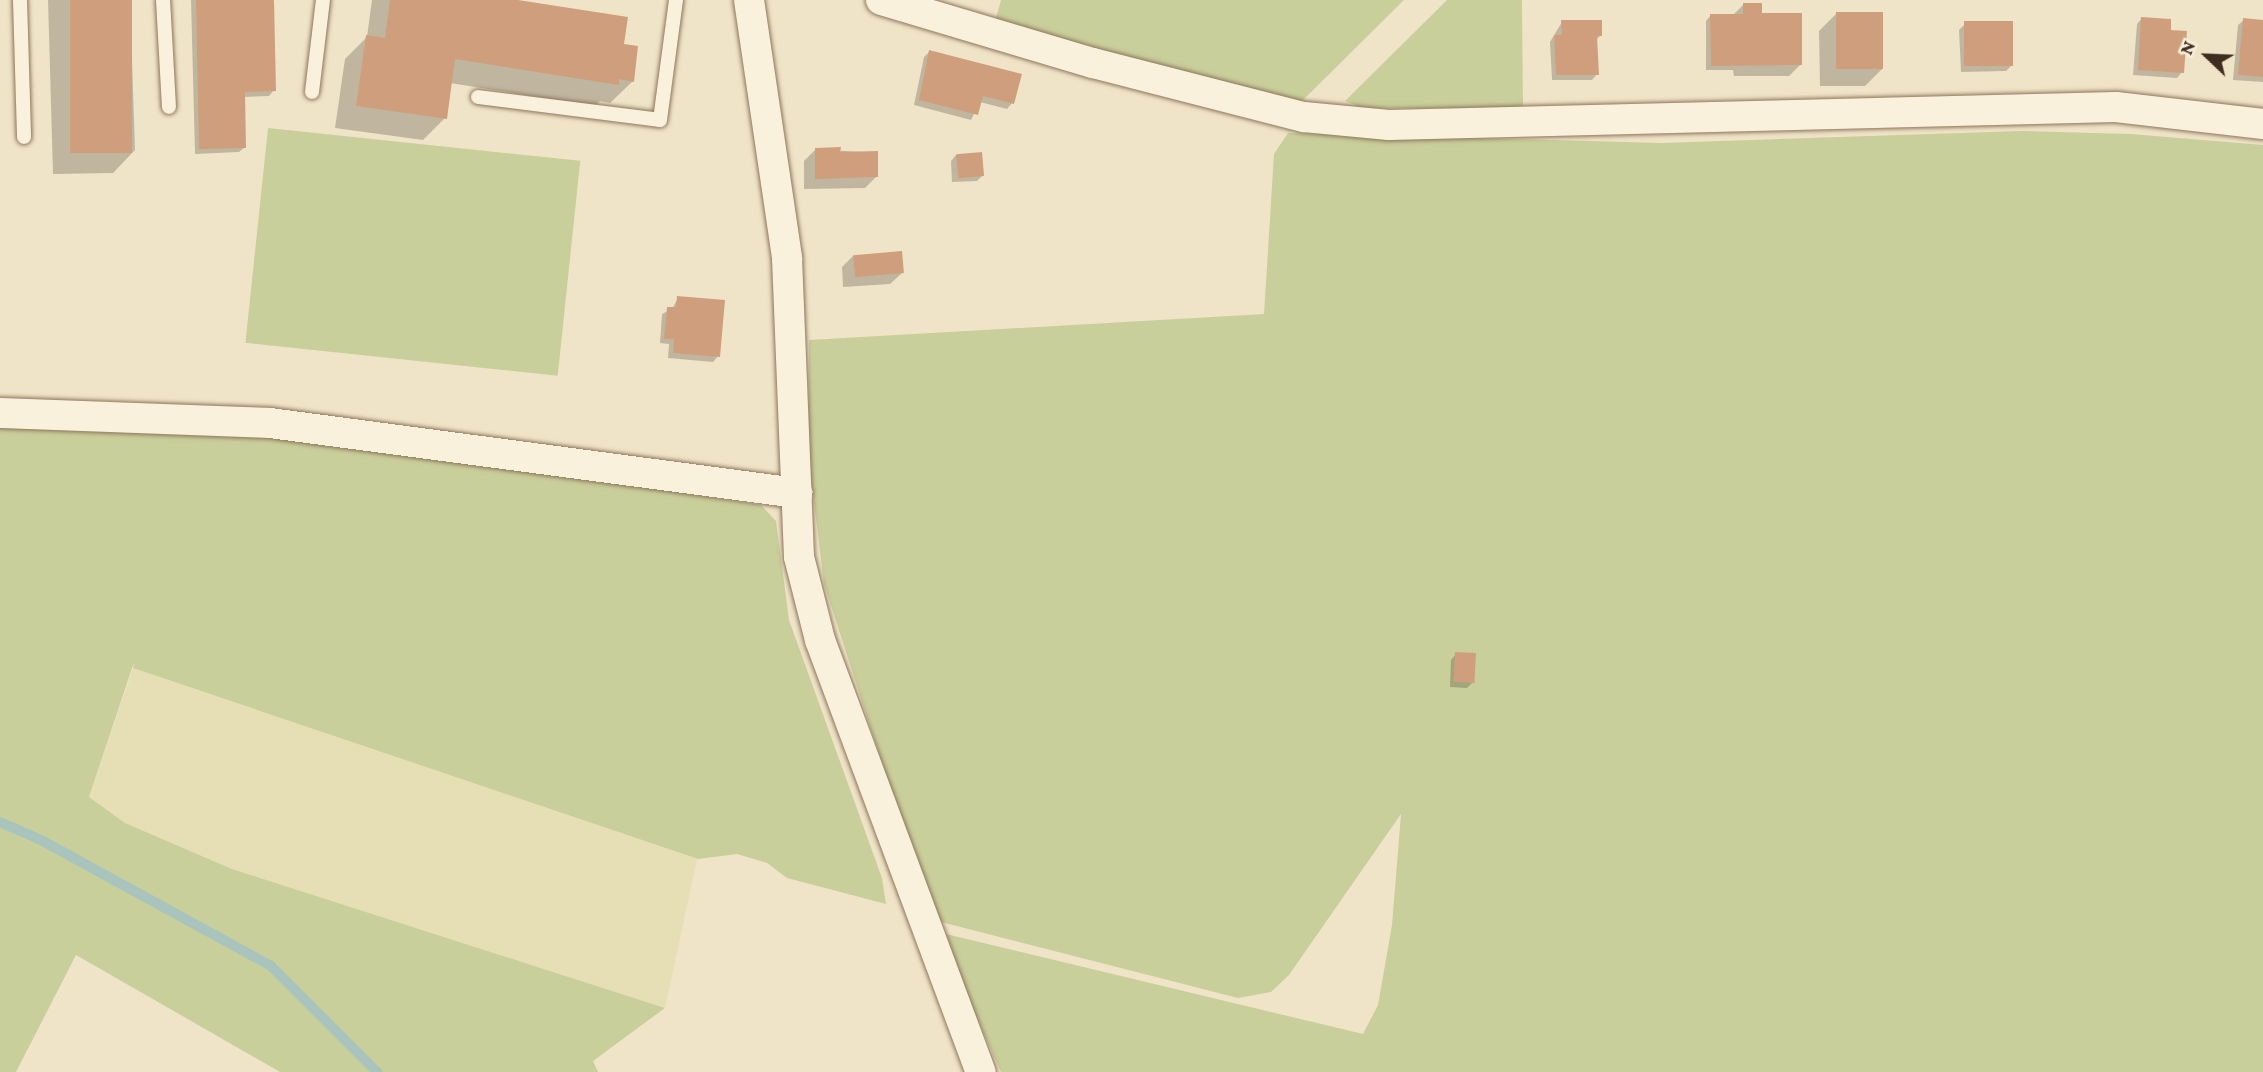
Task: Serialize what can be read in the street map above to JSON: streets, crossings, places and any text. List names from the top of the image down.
{
  "north": "top left"
}
